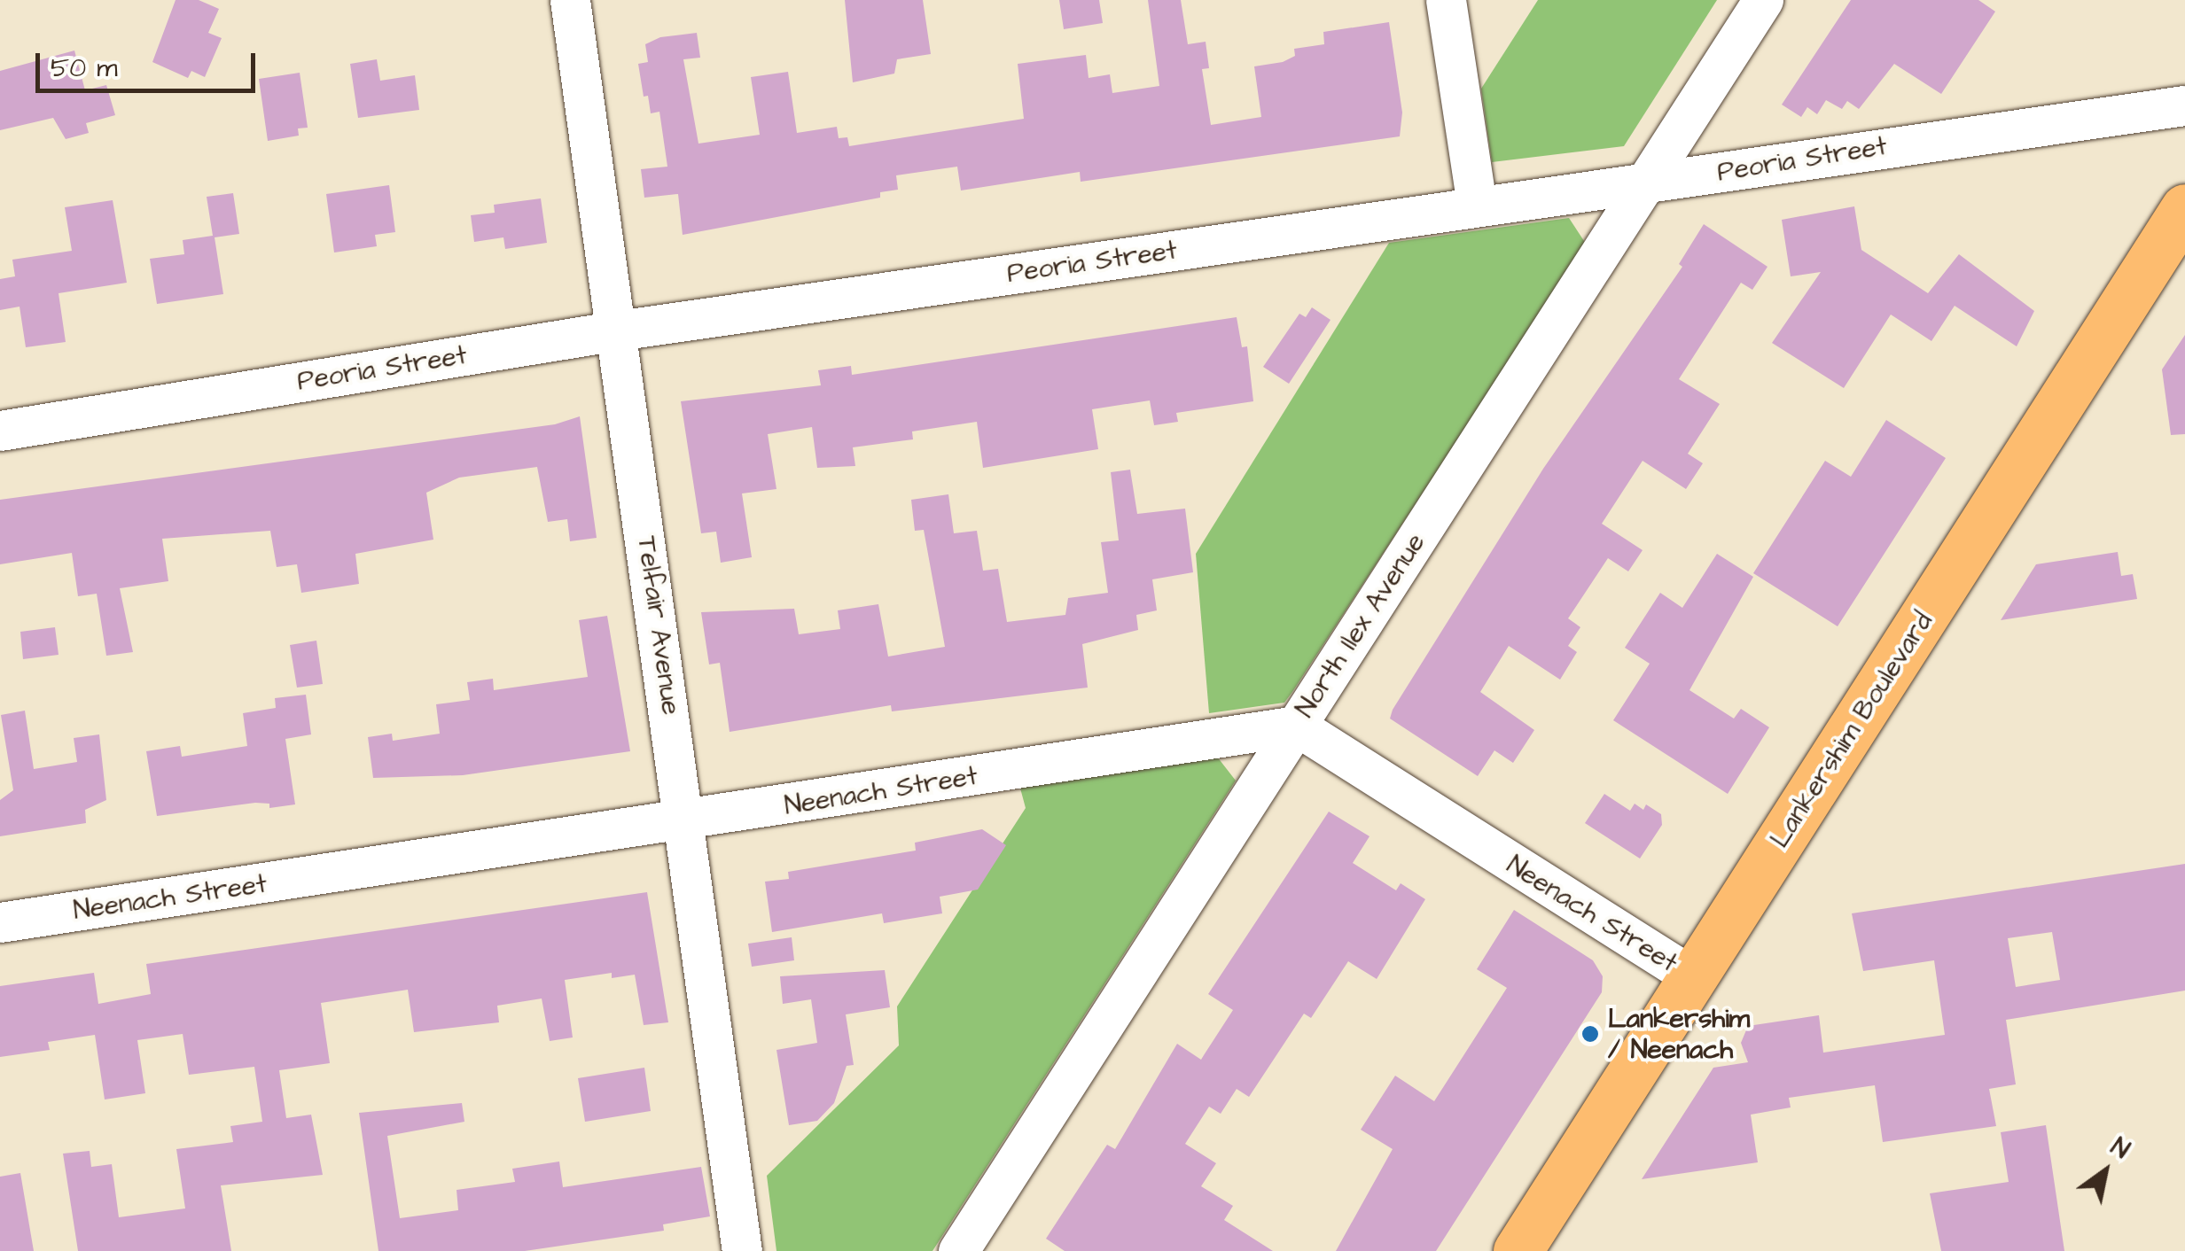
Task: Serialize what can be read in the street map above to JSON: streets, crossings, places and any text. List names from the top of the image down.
{
  "streets": {
    "main road": ["Lankershim Boulevard"],
    "street": [
      "Peoria Street",
      "Telfair Avenue",
      "North Ilex Avenue",
      "Neenach Street"
    ]
  },
  "crossings": [
    ["Peoria Street", "Telfair Avenue"],
    ["Peoria Street", "North Ilex Avenue"],
    ["Telfair Avenue", "Neenach Street"],
    ["North Ilex Avenue", "Neenach Street"],
    ["Lankershim Boulevard", "Neenach Street"]
  ],
  "places": ["Lankershim / Neenach"],
  "scale_bar": "50 m",
  "north": "top right"
}
